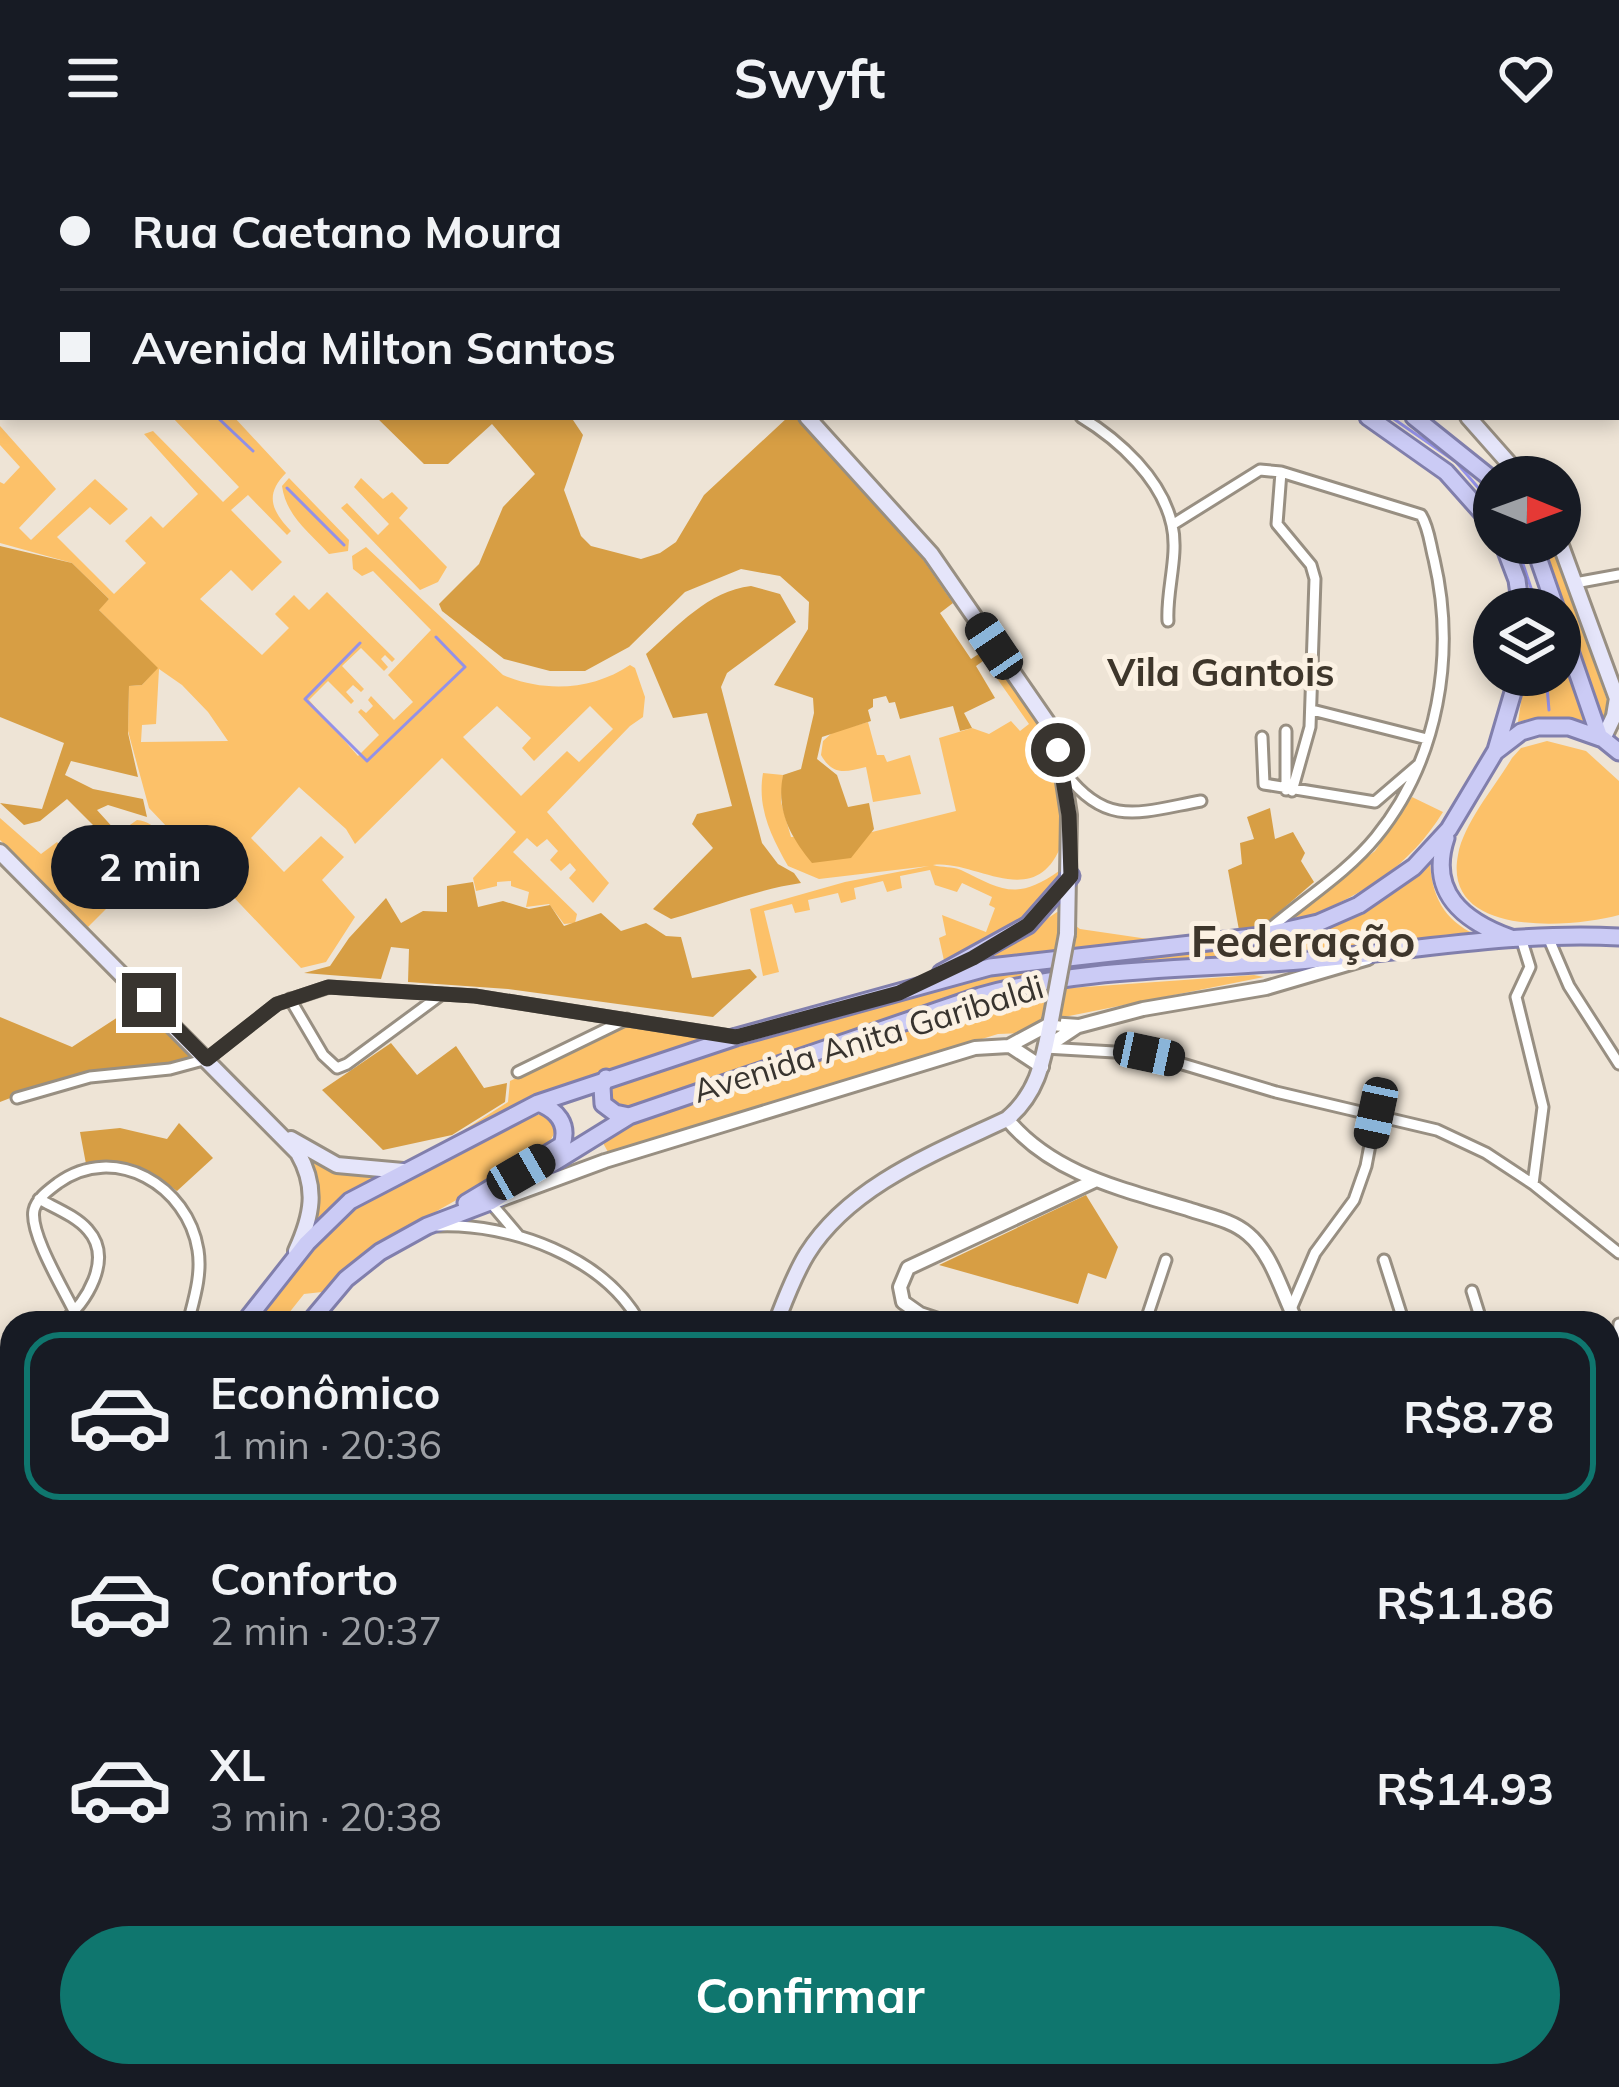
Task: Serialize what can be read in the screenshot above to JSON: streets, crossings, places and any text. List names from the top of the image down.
{
  "streets": {
    "main road": ["Avenida Anita Garibaldi"]
  },
  "districts": ["Vila Gantois", "Federação"],
  "north": "right",
  "page": {
    "header": "Swyft",
    "banner": ["Rua Caetano Moura", "Avenida Milton Santos"],
    "bubble": "2 min",
    "list": [
      {
        "name": "Econômico",
        "note": "1 min · 20:36",
        "value": "R$8.78"
      },
      {
        "name": "Conforto",
        "note": "2 min · 20:37",
        "value": "R$11.86"
      },
      {
        "name": "XL",
        "note": "3 min · 20:38",
        "value": "R$14.93"
      }
    ],
    "buttons": "Confirmar"
  }
}
